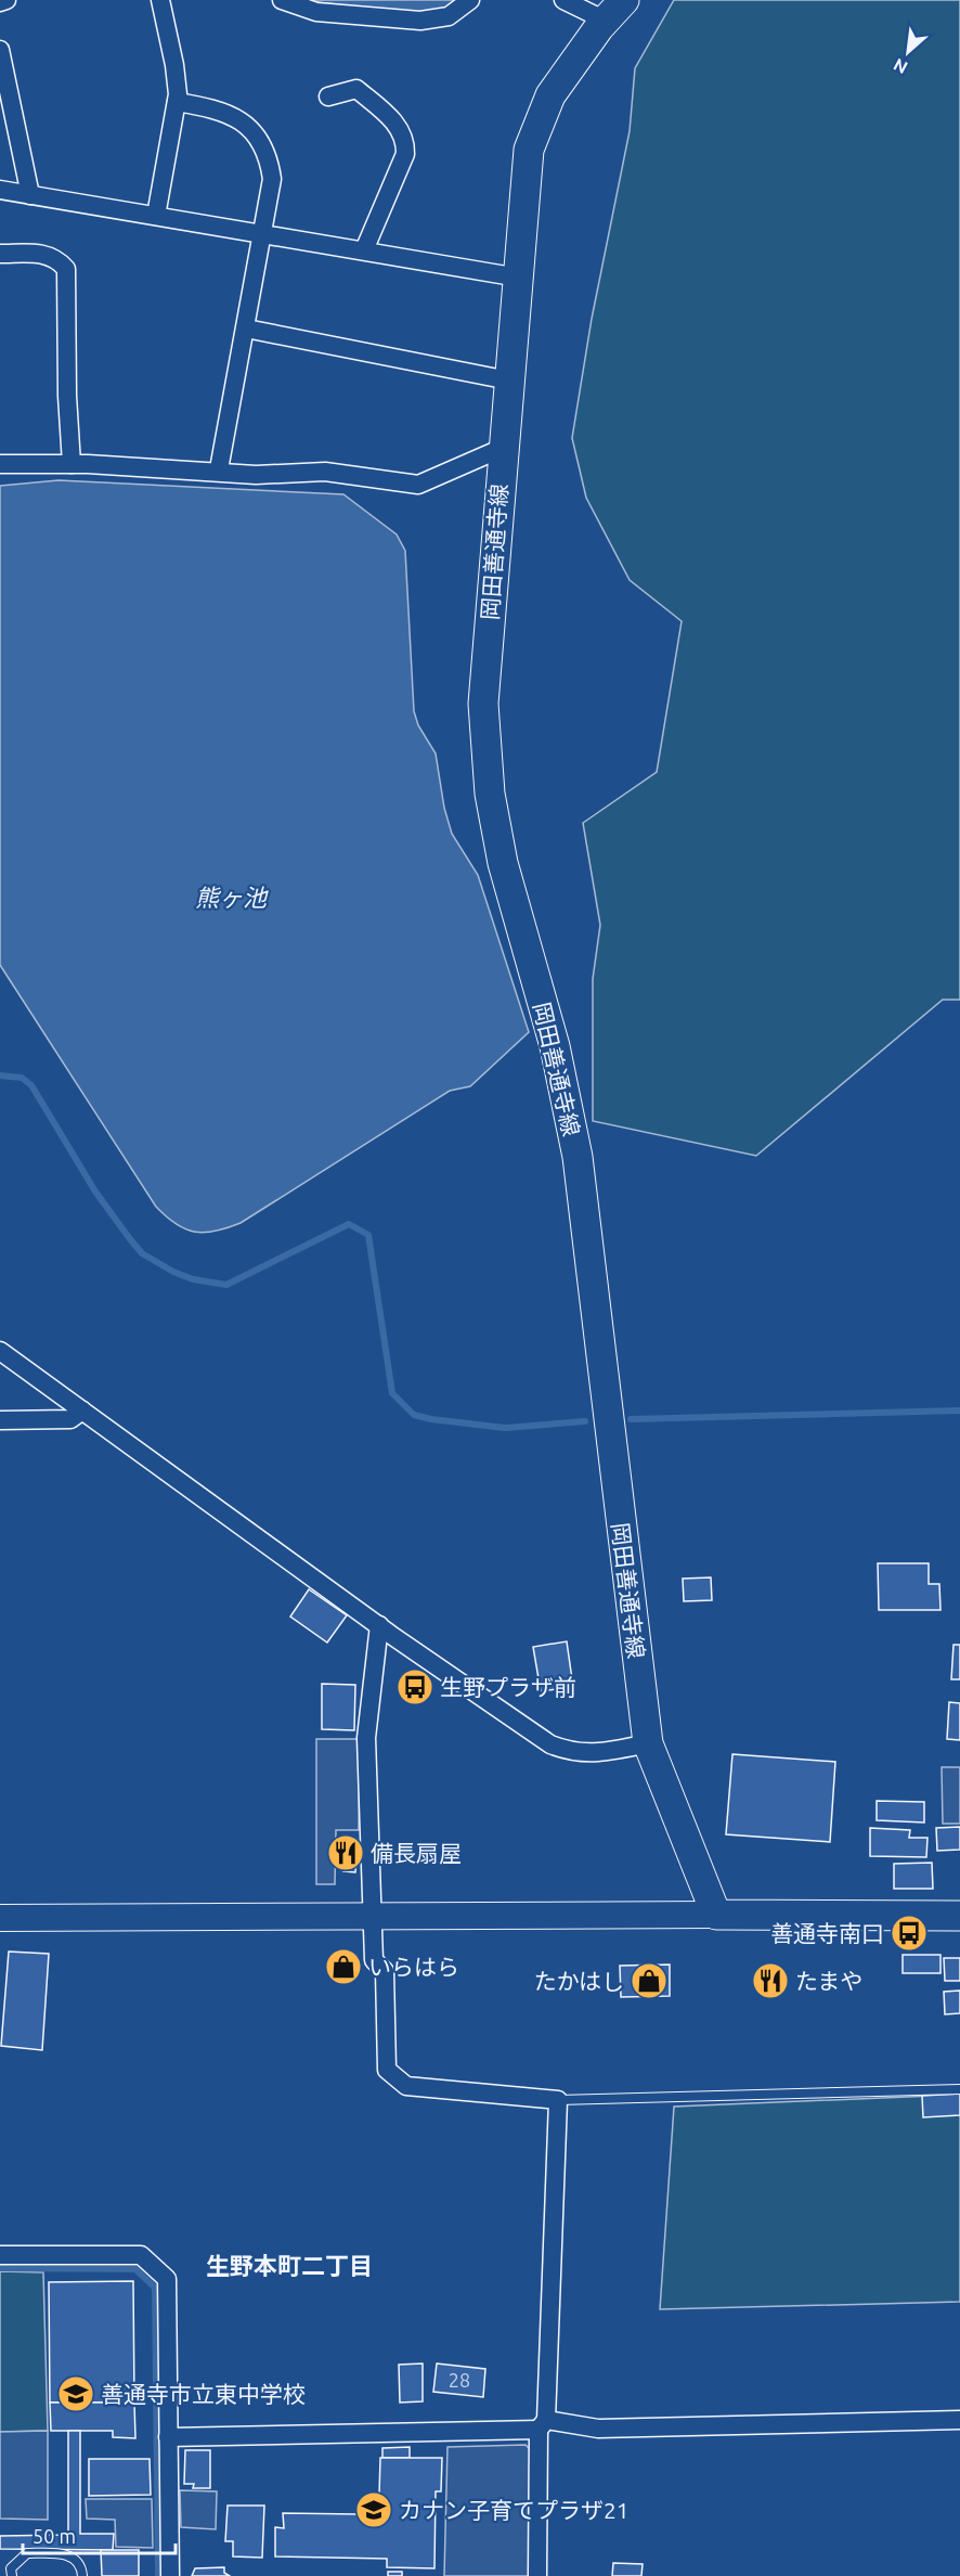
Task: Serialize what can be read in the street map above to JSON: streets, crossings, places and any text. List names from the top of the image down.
{
  "streets": {
    "main road": ["岡田善通寺線"]
  },
  "districts": ["生野本町二丁目"],
  "water": ["熊ヶ池"],
  "places": {
    "bus stop": ["生野プラザ前", "善通寺南口"],
    "restaurant": ["備長扇屋", "たまや"],
    "shop": ["いらはら", "たかはし"],
    "school or university": ["善通寺市立東中学校", "カナン子育てプラザ21"]
  },
  "house_numbers": ["28"],
  "scale_bar": "50 m",
  "north": "bottom left"
}
